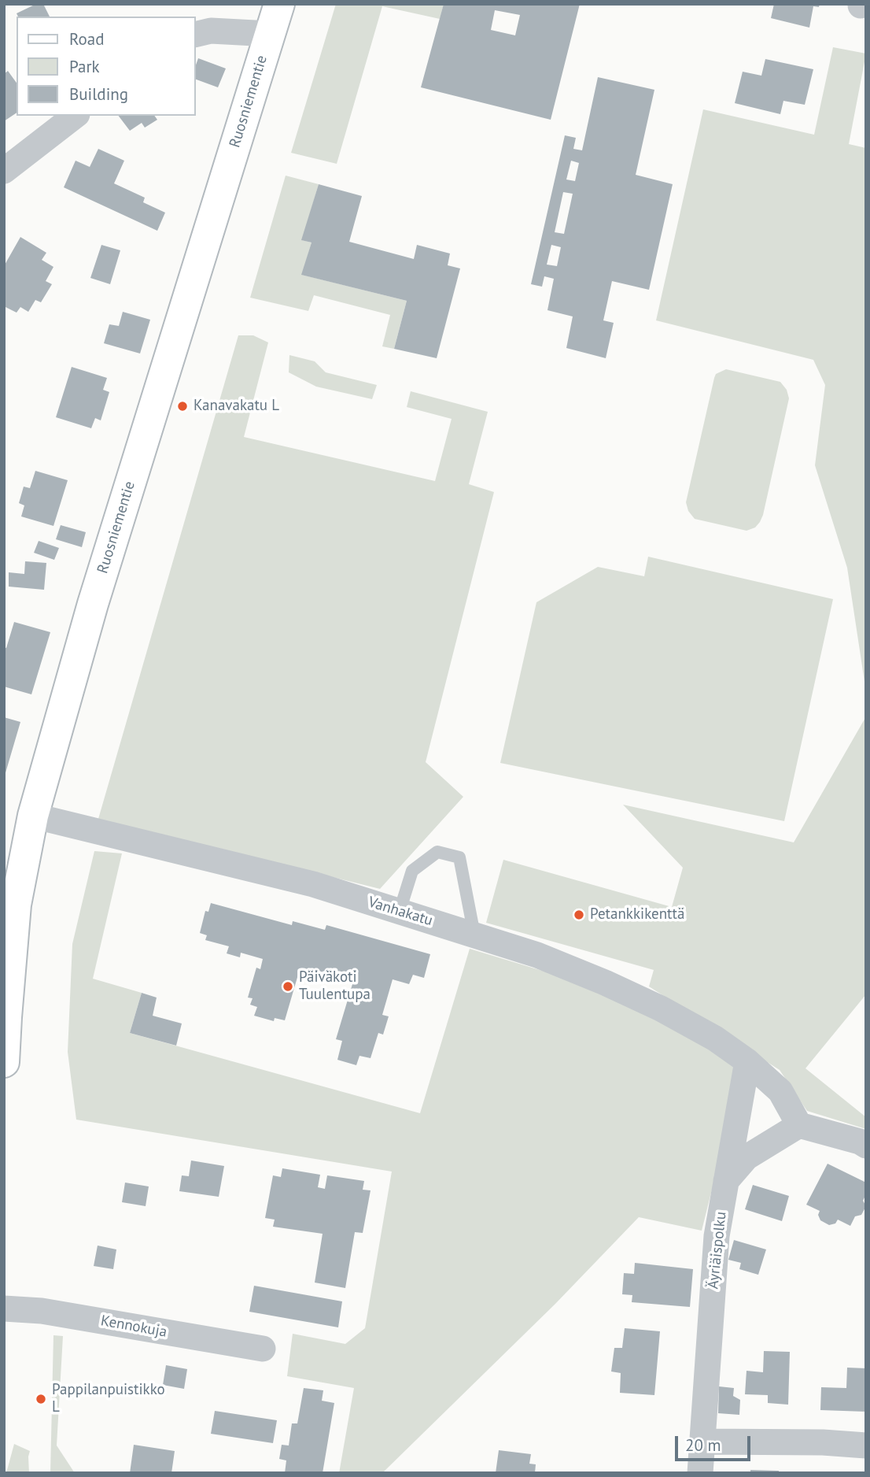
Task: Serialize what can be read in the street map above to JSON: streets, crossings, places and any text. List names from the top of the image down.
{
  "streets": {
    "main road": ["Ruosniementie"],
    "street": ["Vanhakatu", "Äyriäispolku", "Kennokuja"]
  },
  "crossings": [
    ["Ruosniementie", "Vanhakatu"],
    ["Vanhakatu", "Äyriäispolku"]
  ],
  "places": [
    "Kanavakatu L",
    "Petankkikenttä",
    "Päiväkoti Tuulentupa",
    "Pappilanpuistikko L"
  ],
  "legend": ["Road", "Park", "Building"],
  "scale_bar": "20 m"
}
